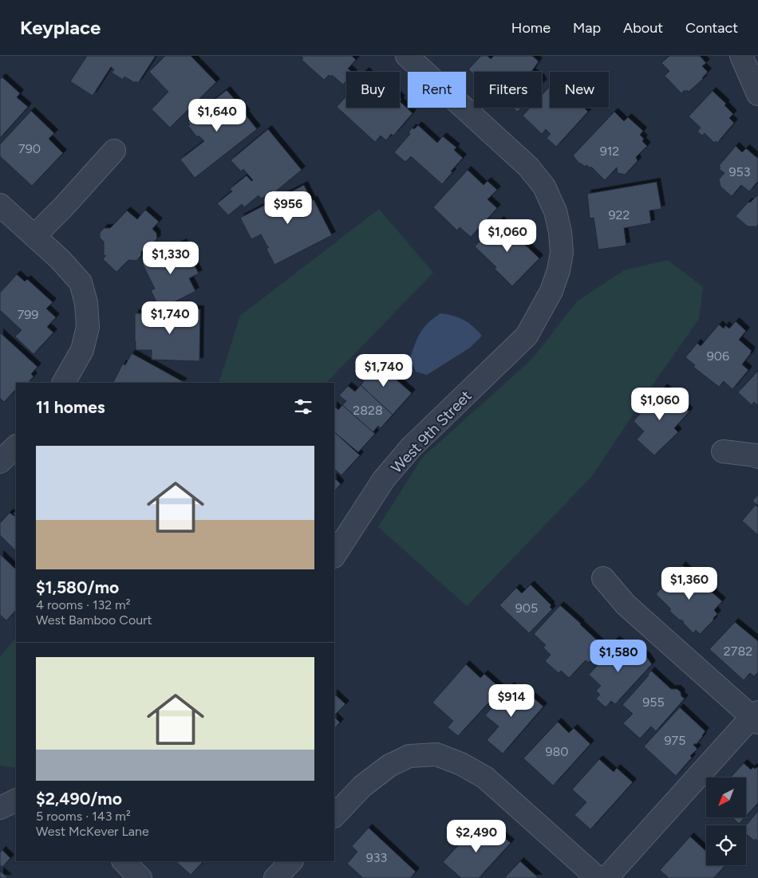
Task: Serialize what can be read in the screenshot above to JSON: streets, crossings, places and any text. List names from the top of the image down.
{
  "streets": {
    "street": ["West 9th Street"]
  },
  "house_numbers": [
    "790",
    "912",
    "953",
    "922",
    "799",
    "906",
    "2828",
    "905",
    "2782",
    "955",
    "975",
    "980",
    "933"
  ],
  "north": "bottom left",
  "page": {
    "header": "Keyplace",
    "nav": [
      "Home",
      "Map",
      "About",
      "Contact"
    ],
    "chip": [
      "Buy",
      "Rent",
      "Filters",
      "New"
    ],
    "price": [
      "$1,640",
      "$956",
      "$1,060",
      "$1,330",
      "$1,740",
      "$1,740",
      "$1,060",
      "$1,360",
      "$1,580",
      "$914",
      "$2,490"
    ],
    "heading": "11 homes",
    "list": [
      {
        "name": "$1,580/mo",
        "note": "4 rooms · 132 m² · West Bamboo Court"
      },
      {
        "name": "$2,490/mo",
        "note": "5 rooms · 143 m² · West McKever Lane"
      }
    ]
  }
}
